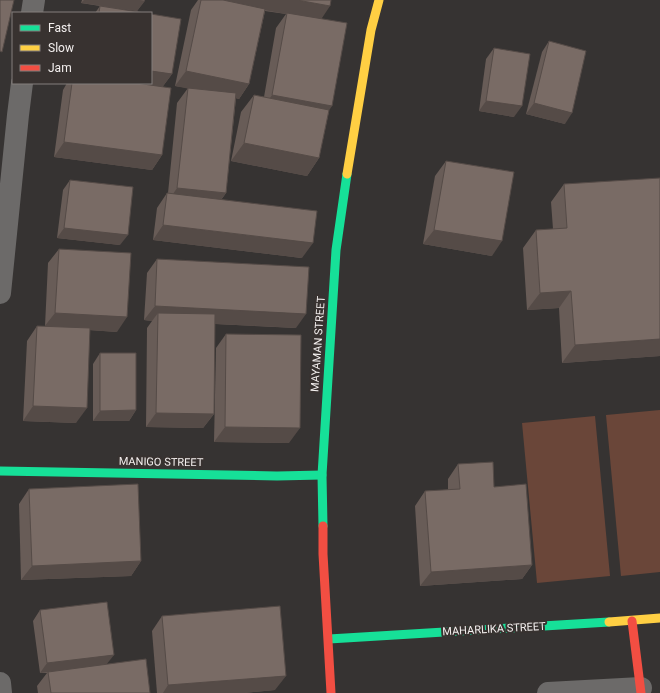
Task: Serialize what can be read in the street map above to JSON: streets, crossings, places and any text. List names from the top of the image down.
{
  "streets": {
    "street": ["MAYAMAN STREET", "MANIGO STREET", "MAHARLIKA STREET"]
  },
  "crossings": [
    ["MAYAMAN STREET", "MANIGO STREET"],
    ["MAYAMAN STREET", "MAHARLIKA STREET"]
  ],
  "legend": ["Fast", "Slow", "Jam"]
}
